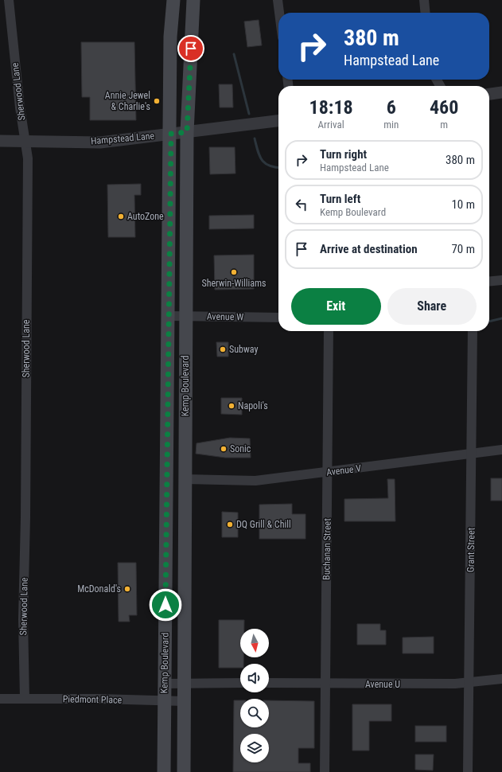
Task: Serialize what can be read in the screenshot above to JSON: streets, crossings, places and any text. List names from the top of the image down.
{
  "streets": {
    "main road": ["Kemp Boulevard"],
    "street": [
      "Sherwood Lane",
      "Hampstead Lane",
      "Avenue W",
      "Avenue V",
      "Buchanan Street",
      "Grant Street",
      "Avenue U",
      "Piedmont Place"
    ]
  },
  "crossings": [
    ["Sherwood Lane", "Hampstead Lane"],
    ["Sherwood Lane", "Piedmont Place"],
    ["Hampstead Lane", "Kemp Boulevard"],
    ["Avenue W", "Kemp Boulevard"],
    ["Kemp Boulevard", "Avenue V"],
    ["Kemp Boulevard", "Piedmont Place"],
    ["Avenue V", "Buchanan Street"],
    ["Avenue V", "Grant Street"],
    ["Buchanan Street", "Avenue U"],
    ["Grant Street", "Avenue U"]
  ],
  "places": [
    "Annie Jewel & Charlie's",
    "AutoZone",
    "Sherwin-Williams",
    "Subway",
    "Napoli's",
    "Sonic",
    "DQ Grill & Chill",
    "McDonald's"
  ],
  "north": "bottom",
  "page": {
    "turn": ["380 m", "Hampstead Lane"],
    "eta": [
      "18:18",
      "Arrival",
      "6",
      "min",
      "460",
      "m"
    ],
    "list": [
      {
        "name": "Turn right",
        "note": "Hampstead Lane",
        "value": "380 m"
      },
      {
        "name": "Turn left",
        "note": "Kemp Boulevard",
        "value": "10 m"
      },
      {
        "name": "Arrive at destination",
        "value": "70 m"
      }
    ],
    "buttons": ["Exit", "Share"]
  }
}
